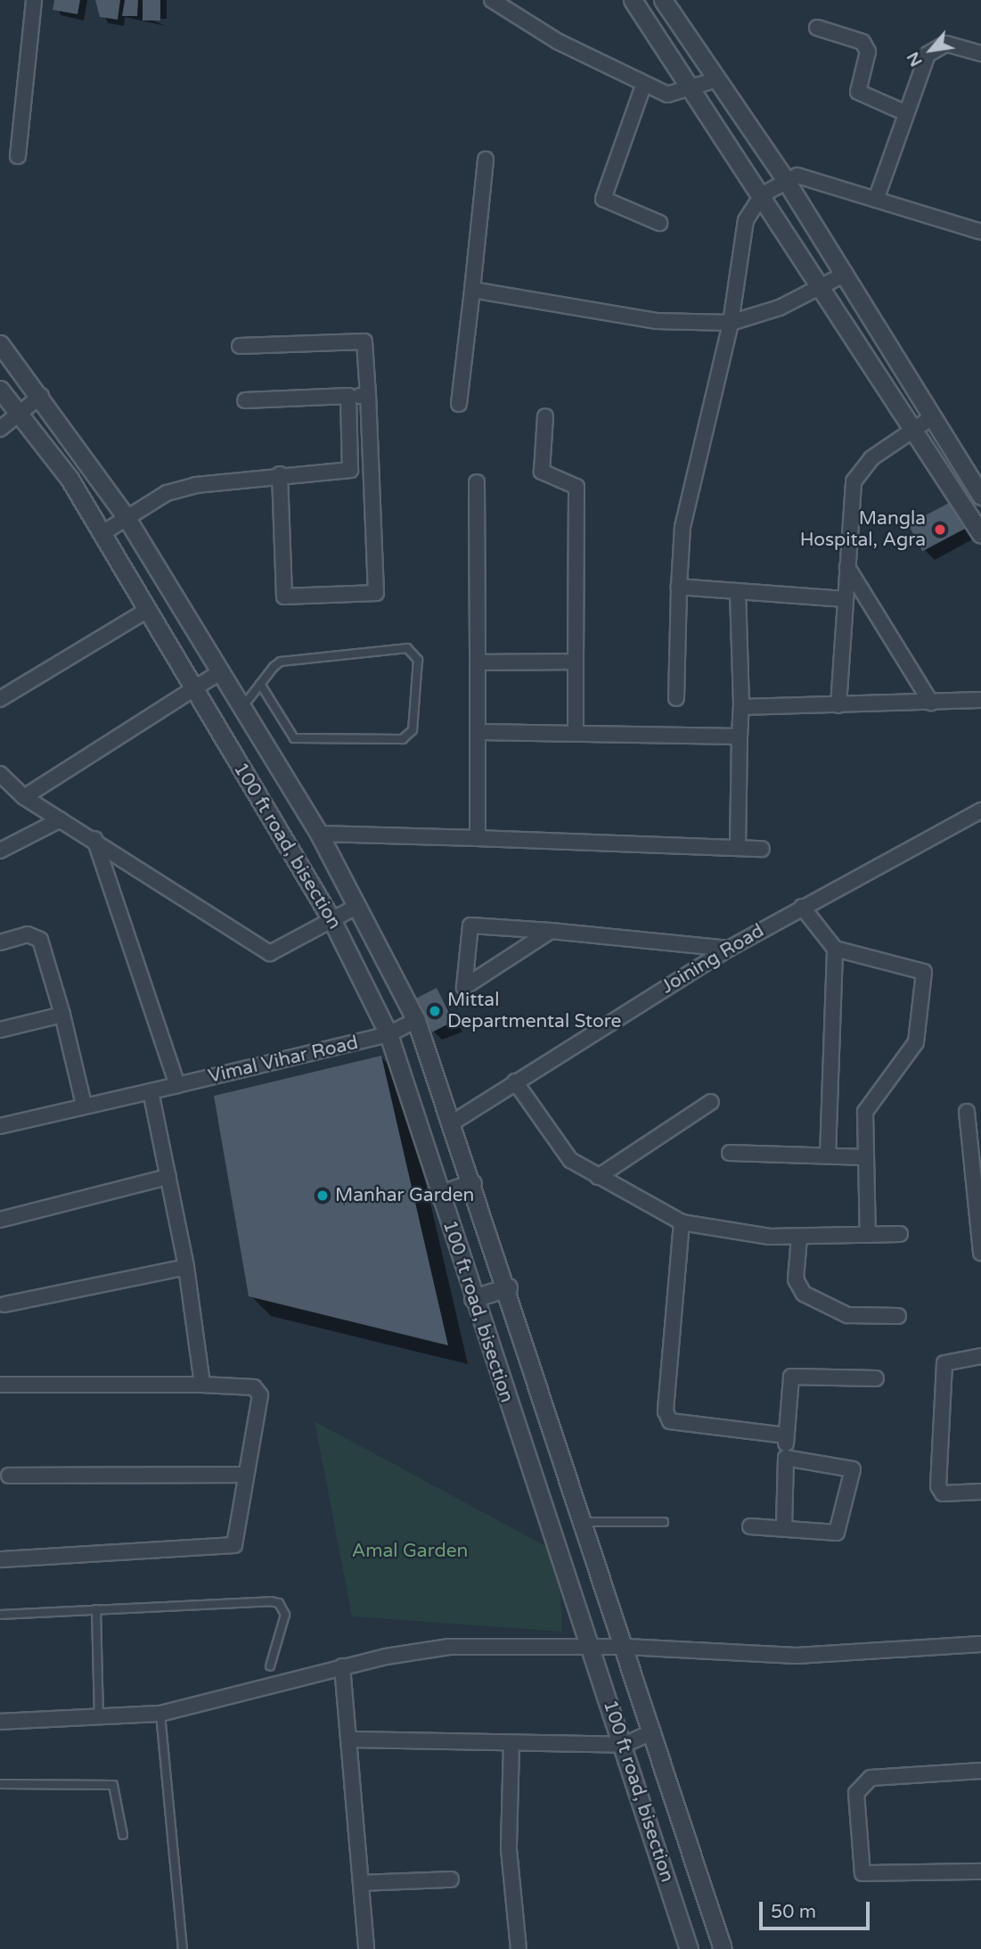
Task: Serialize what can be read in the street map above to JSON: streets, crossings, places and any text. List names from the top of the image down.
{
  "streets": {
    "street": ["100 ft road, bisection", "Joining Road", "Vimal Vihar Road"]
  },
  "crossings": [
    ["100 ft road, bisection", "Joining Road"],
    ["100 ft road, bisection", "Vimal Vihar Road"]
  ],
  "parks": ["Amal Garden"],
  "places": ["Mangla Hospital, Agra", "Mittal Departmental Store", "Manhar Garden"],
  "scale_bar": "50 m",
  "north": "bottom left"
}
